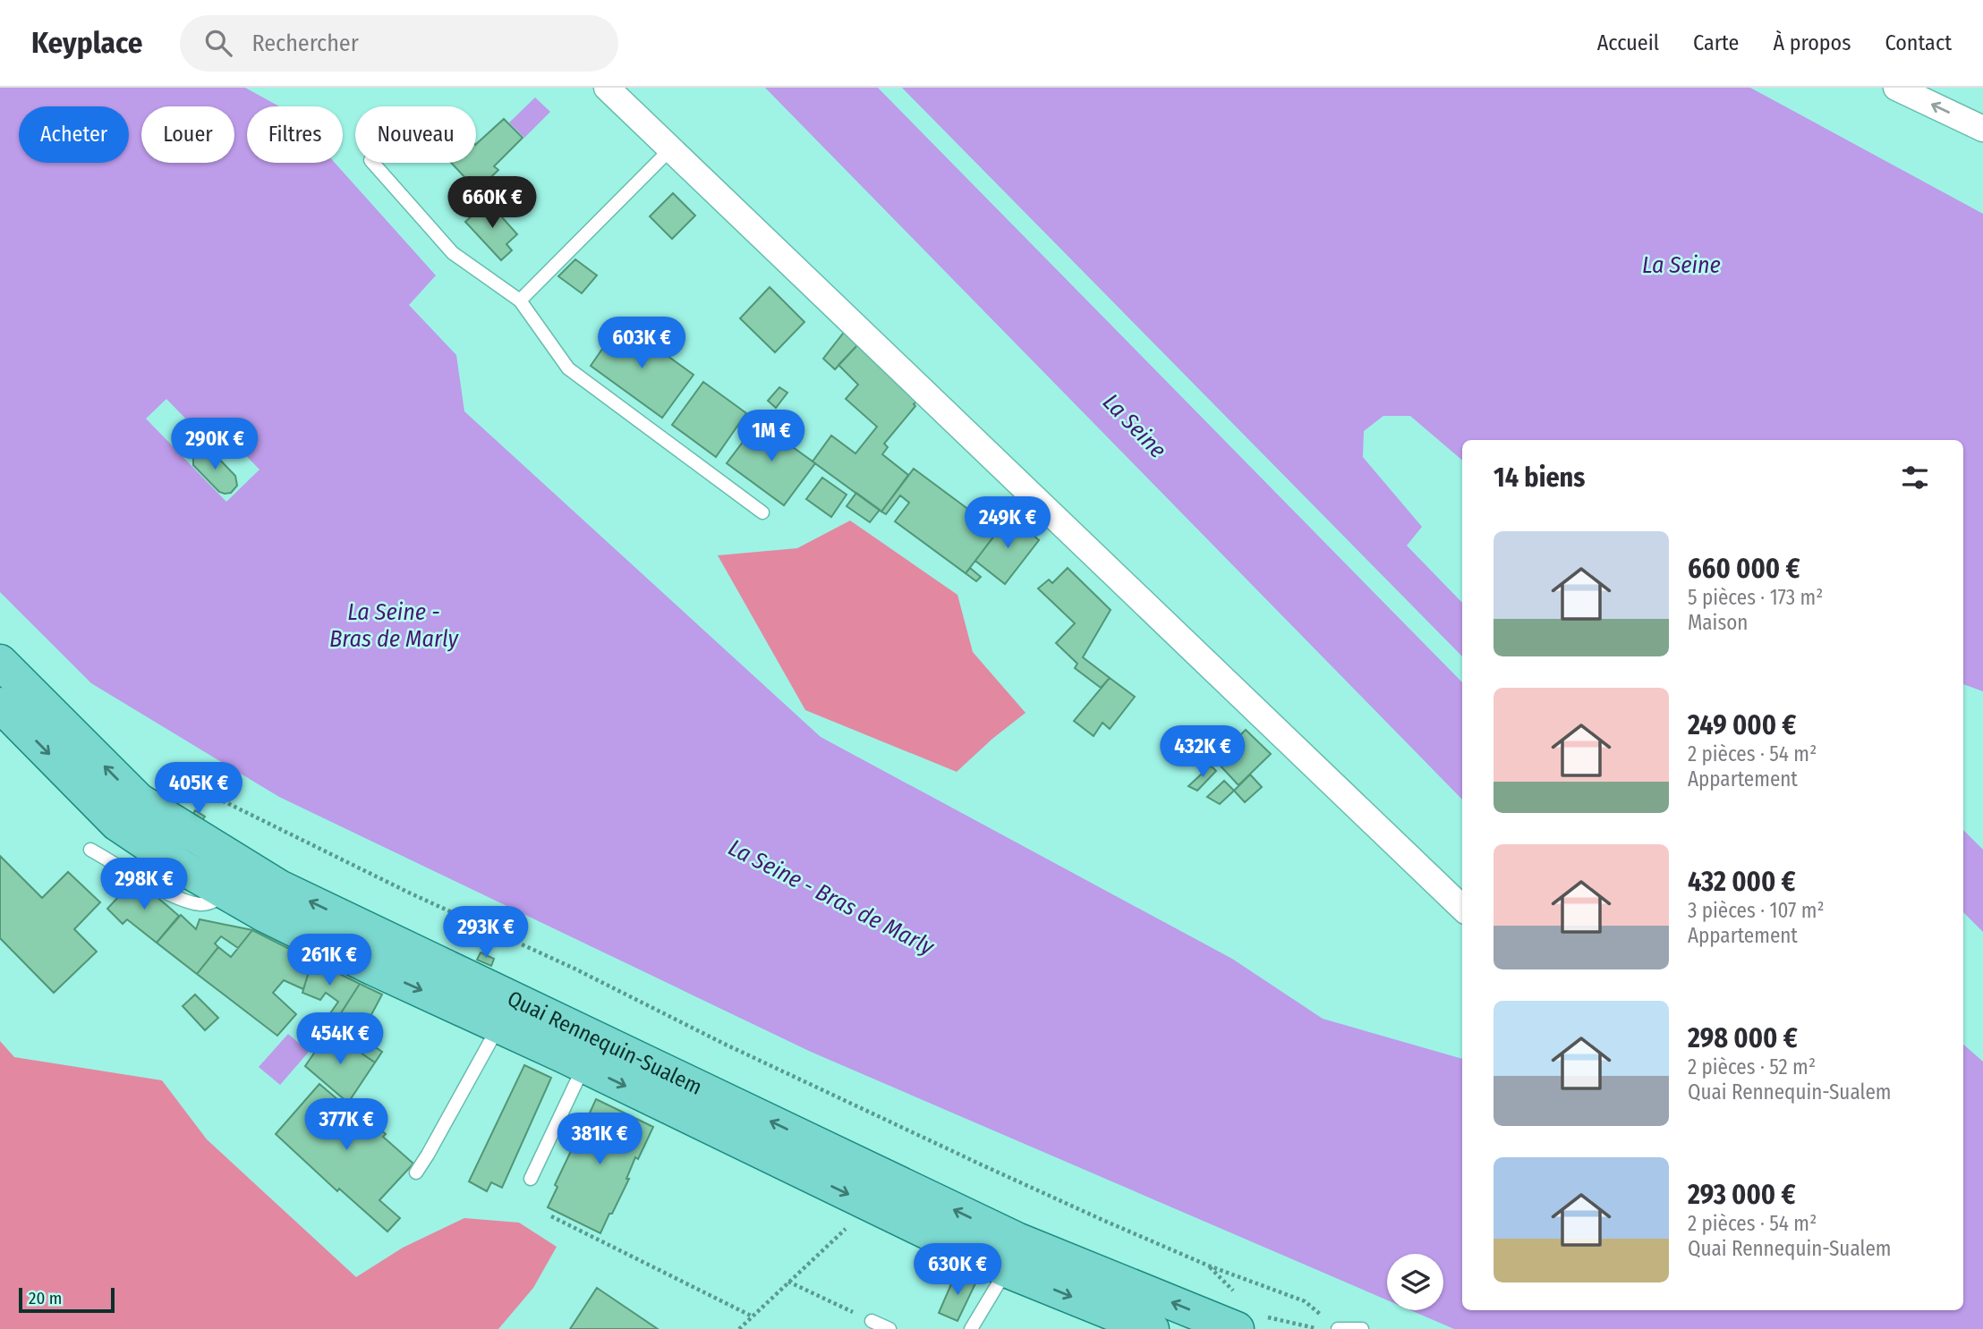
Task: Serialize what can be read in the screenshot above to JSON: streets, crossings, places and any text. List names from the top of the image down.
{
  "streets": {
    "main road": ["Quai Rennequin-Sualem"]
  },
  "water": ["La Seine", "La Seine - Bras de Marly"],
  "scale_bar": "20 m",
  "page": {
    "header": "Keyplace",
    "search": "Rechercher",
    "nav": [
      "Accueil",
      "Carte",
      "À propos",
      "Contact"
    ],
    "chip": [
      "Acheter",
      "Louer",
      "Filtres",
      "Nouveau"
    ],
    "price": [
      "660K €",
      "603K €",
      "1M €",
      "290K €",
      "249K €",
      "432K €",
      "405K €",
      "298K €",
      "293K €",
      "261K €",
      "454K €",
      "377K €",
      "381K €",
      "630K €"
    ],
    "heading": "14 biens",
    "list": [
      {
        "name": "660 000 €",
        "note": "5 pièces · 173 m² · Maison"
      },
      {
        "name": "249 000 €",
        "note": "2 pièces · 54 m² · Appartement"
      },
      {
        "name": "432 000 €",
        "note": "3 pièces · 107 m² · Appartement"
      },
      {
        "name": "298 000 €",
        "note": "2 pièces · 52 m² · Quai Rennequin-Sualem"
      },
      {
        "name": "293 000 €",
        "note": "2 pièces · 54 m² · Quai Rennequin-Sualem"
      }
    ],
    "scale": "20 m"
  }
}
